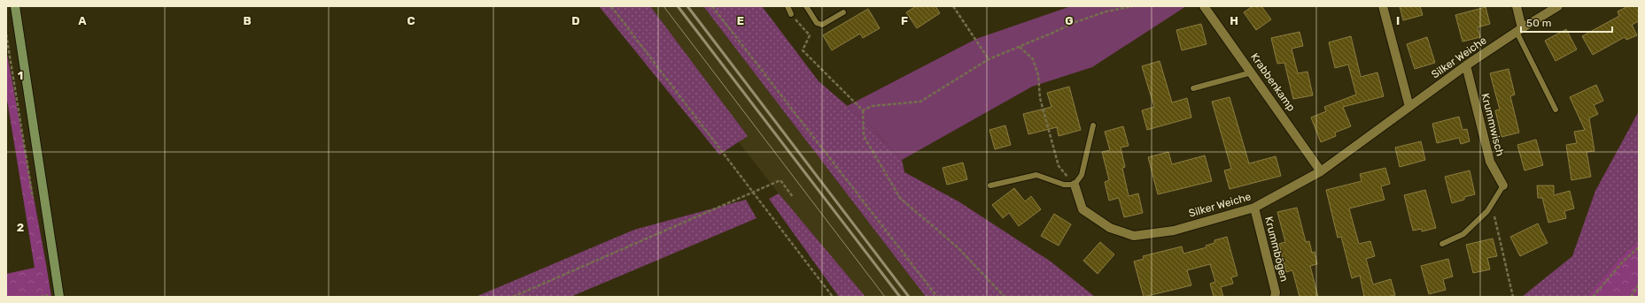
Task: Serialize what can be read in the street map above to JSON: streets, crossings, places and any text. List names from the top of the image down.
{
  "streets": {
    "street": [
      "Silker Weiche",
      "Krabbenkamp",
      "Krummwisch",
      "Krummbögen"
    ]
  },
  "crossings": [
    ["Silker Weiche", "Krabbenkamp"],
    ["Silker Weiche", "Krummwisch"],
    ["Silker Weiche", "Krummbögen"]
  ],
  "scale_bar": "50 m",
  "grid": {
    "columns": [
      "A",
      "B",
      "C",
      "D",
      "E",
      "F",
      "G",
      "H",
      "I"
    ],
    "rows": ["1", "2"]
  }
}
